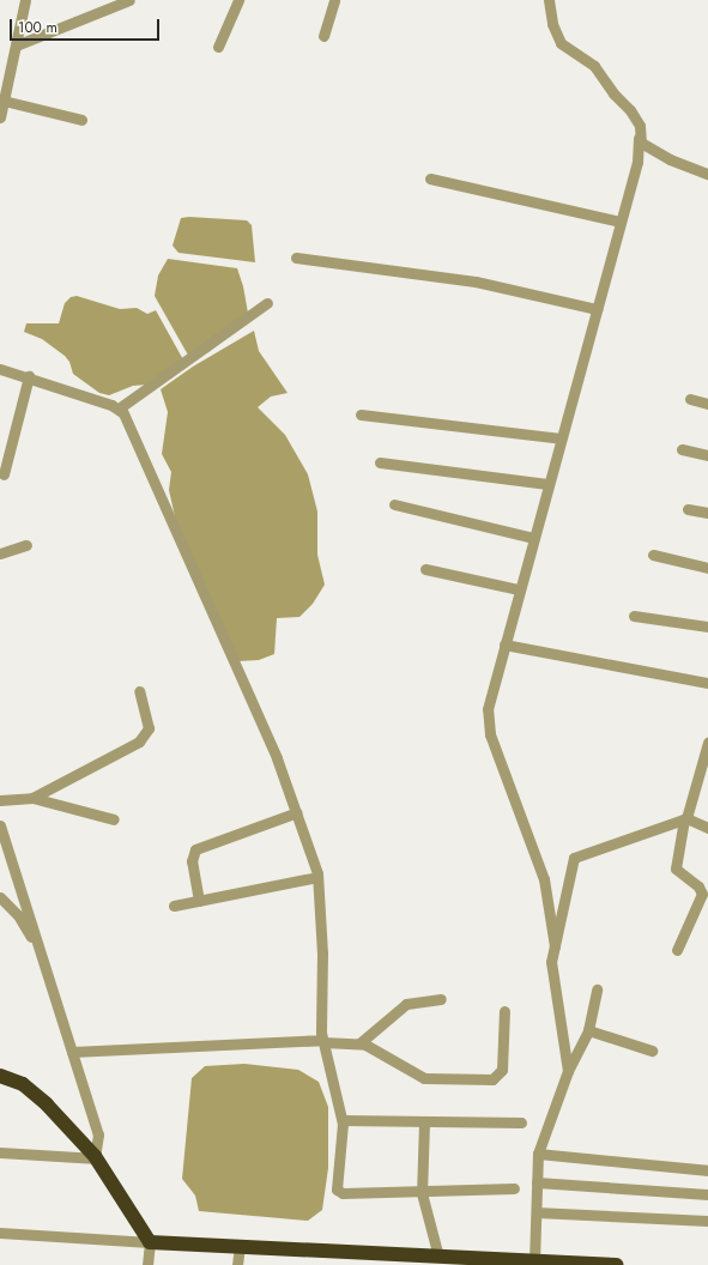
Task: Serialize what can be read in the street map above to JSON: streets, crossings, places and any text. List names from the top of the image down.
{
  "scale_bar": "100 m"
}
